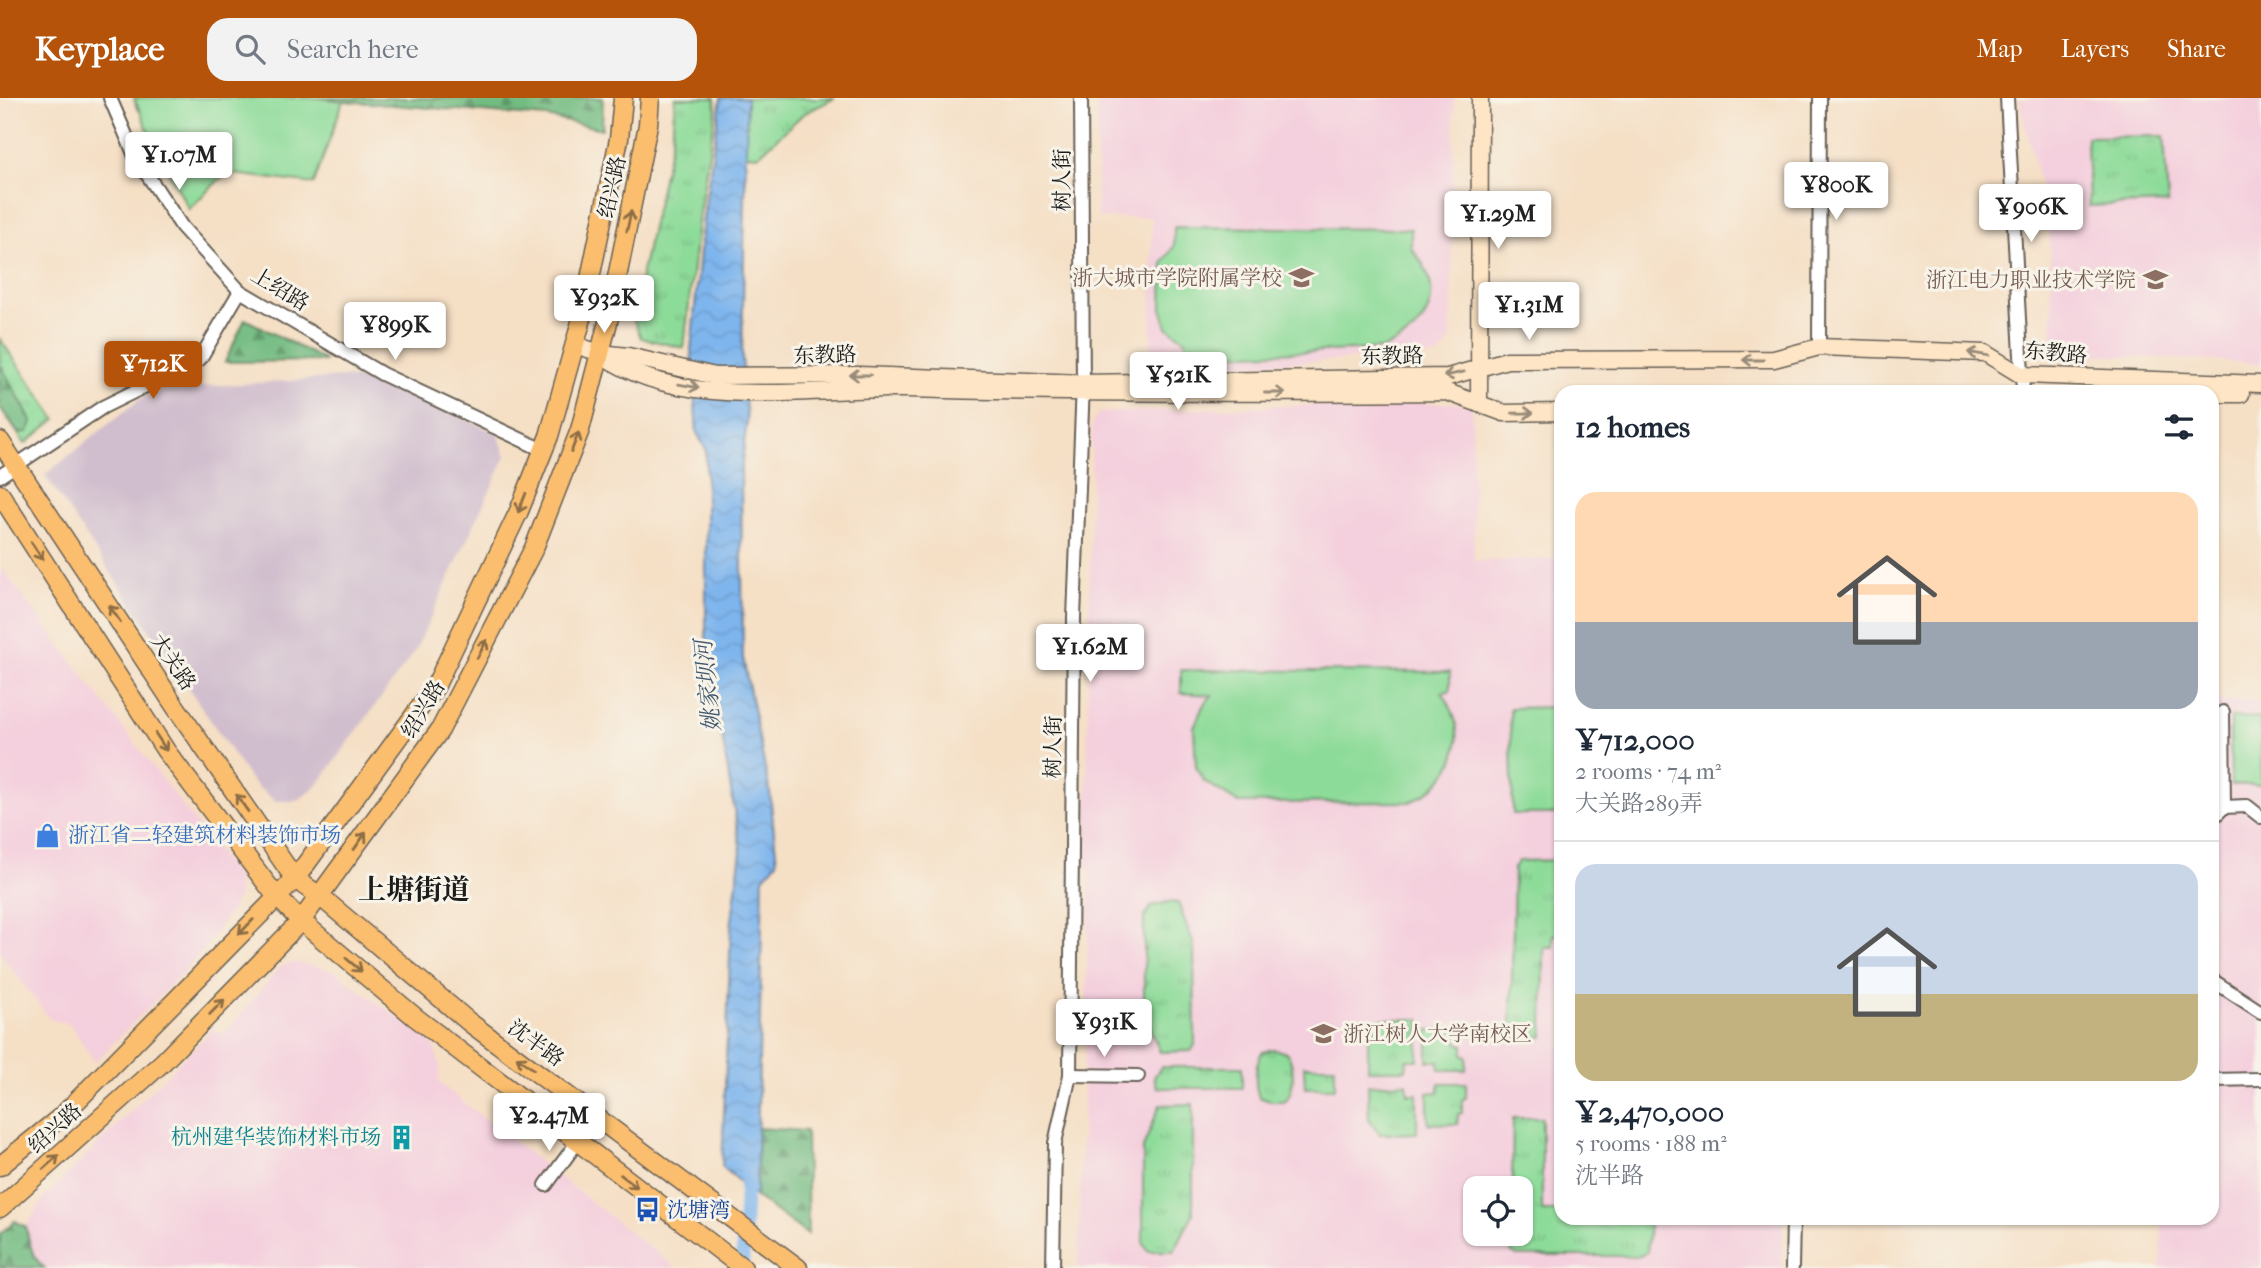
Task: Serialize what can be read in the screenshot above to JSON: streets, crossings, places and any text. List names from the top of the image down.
{
  "streets": {
    "main road": ["绍兴路", "大关路", "沈半路"],
    "street": ["树人街", "上绍路", "东教路"]
  },
  "crossings": [
    ["树人街", "东教路"],
    ["绍兴路", "上绍路"],
    ["绍兴路", "东教路"],
    ["绍兴路", "大关路"],
    ["绍兴路", "沈半路"],
    ["大关路", "沈半路"]
  ],
  "districts": ["上塘街道"],
  "water": ["姚家坝河"],
  "places": {
    "school or university": ["浙大城市学院附属学校", "浙江电力职业技术学院", "浙江树人大学南校区"],
    "shop": ["浙江省二轻建筑材料装饰市场"],
    "building": ["杭州建华装饰材料市场"],
    "bus stop": ["沈塘湾"]
  },
  "page": {
    "header": "Keyplace",
    "search": "Search here",
    "nav": ["Map", "Layers", "Share"],
    "price": [
      "¥1.07M",
      "¥800K",
      "¥906K",
      "¥1.29M",
      "¥932K",
      "¥1.31M",
      "¥899K",
      "¥712K",
      "¥521K",
      "¥1.62M",
      "¥931K",
      "¥2.47M"
    ],
    "heading": "12 homes",
    "list": [
      {
        "name": "¥712,000",
        "note": "2 rooms · 74 m² · 大关路289弄"
      },
      {
        "name": "¥2,470,000",
        "note": "5 rooms · 188 m² · 沈半路"
      }
    ]
  }
}
